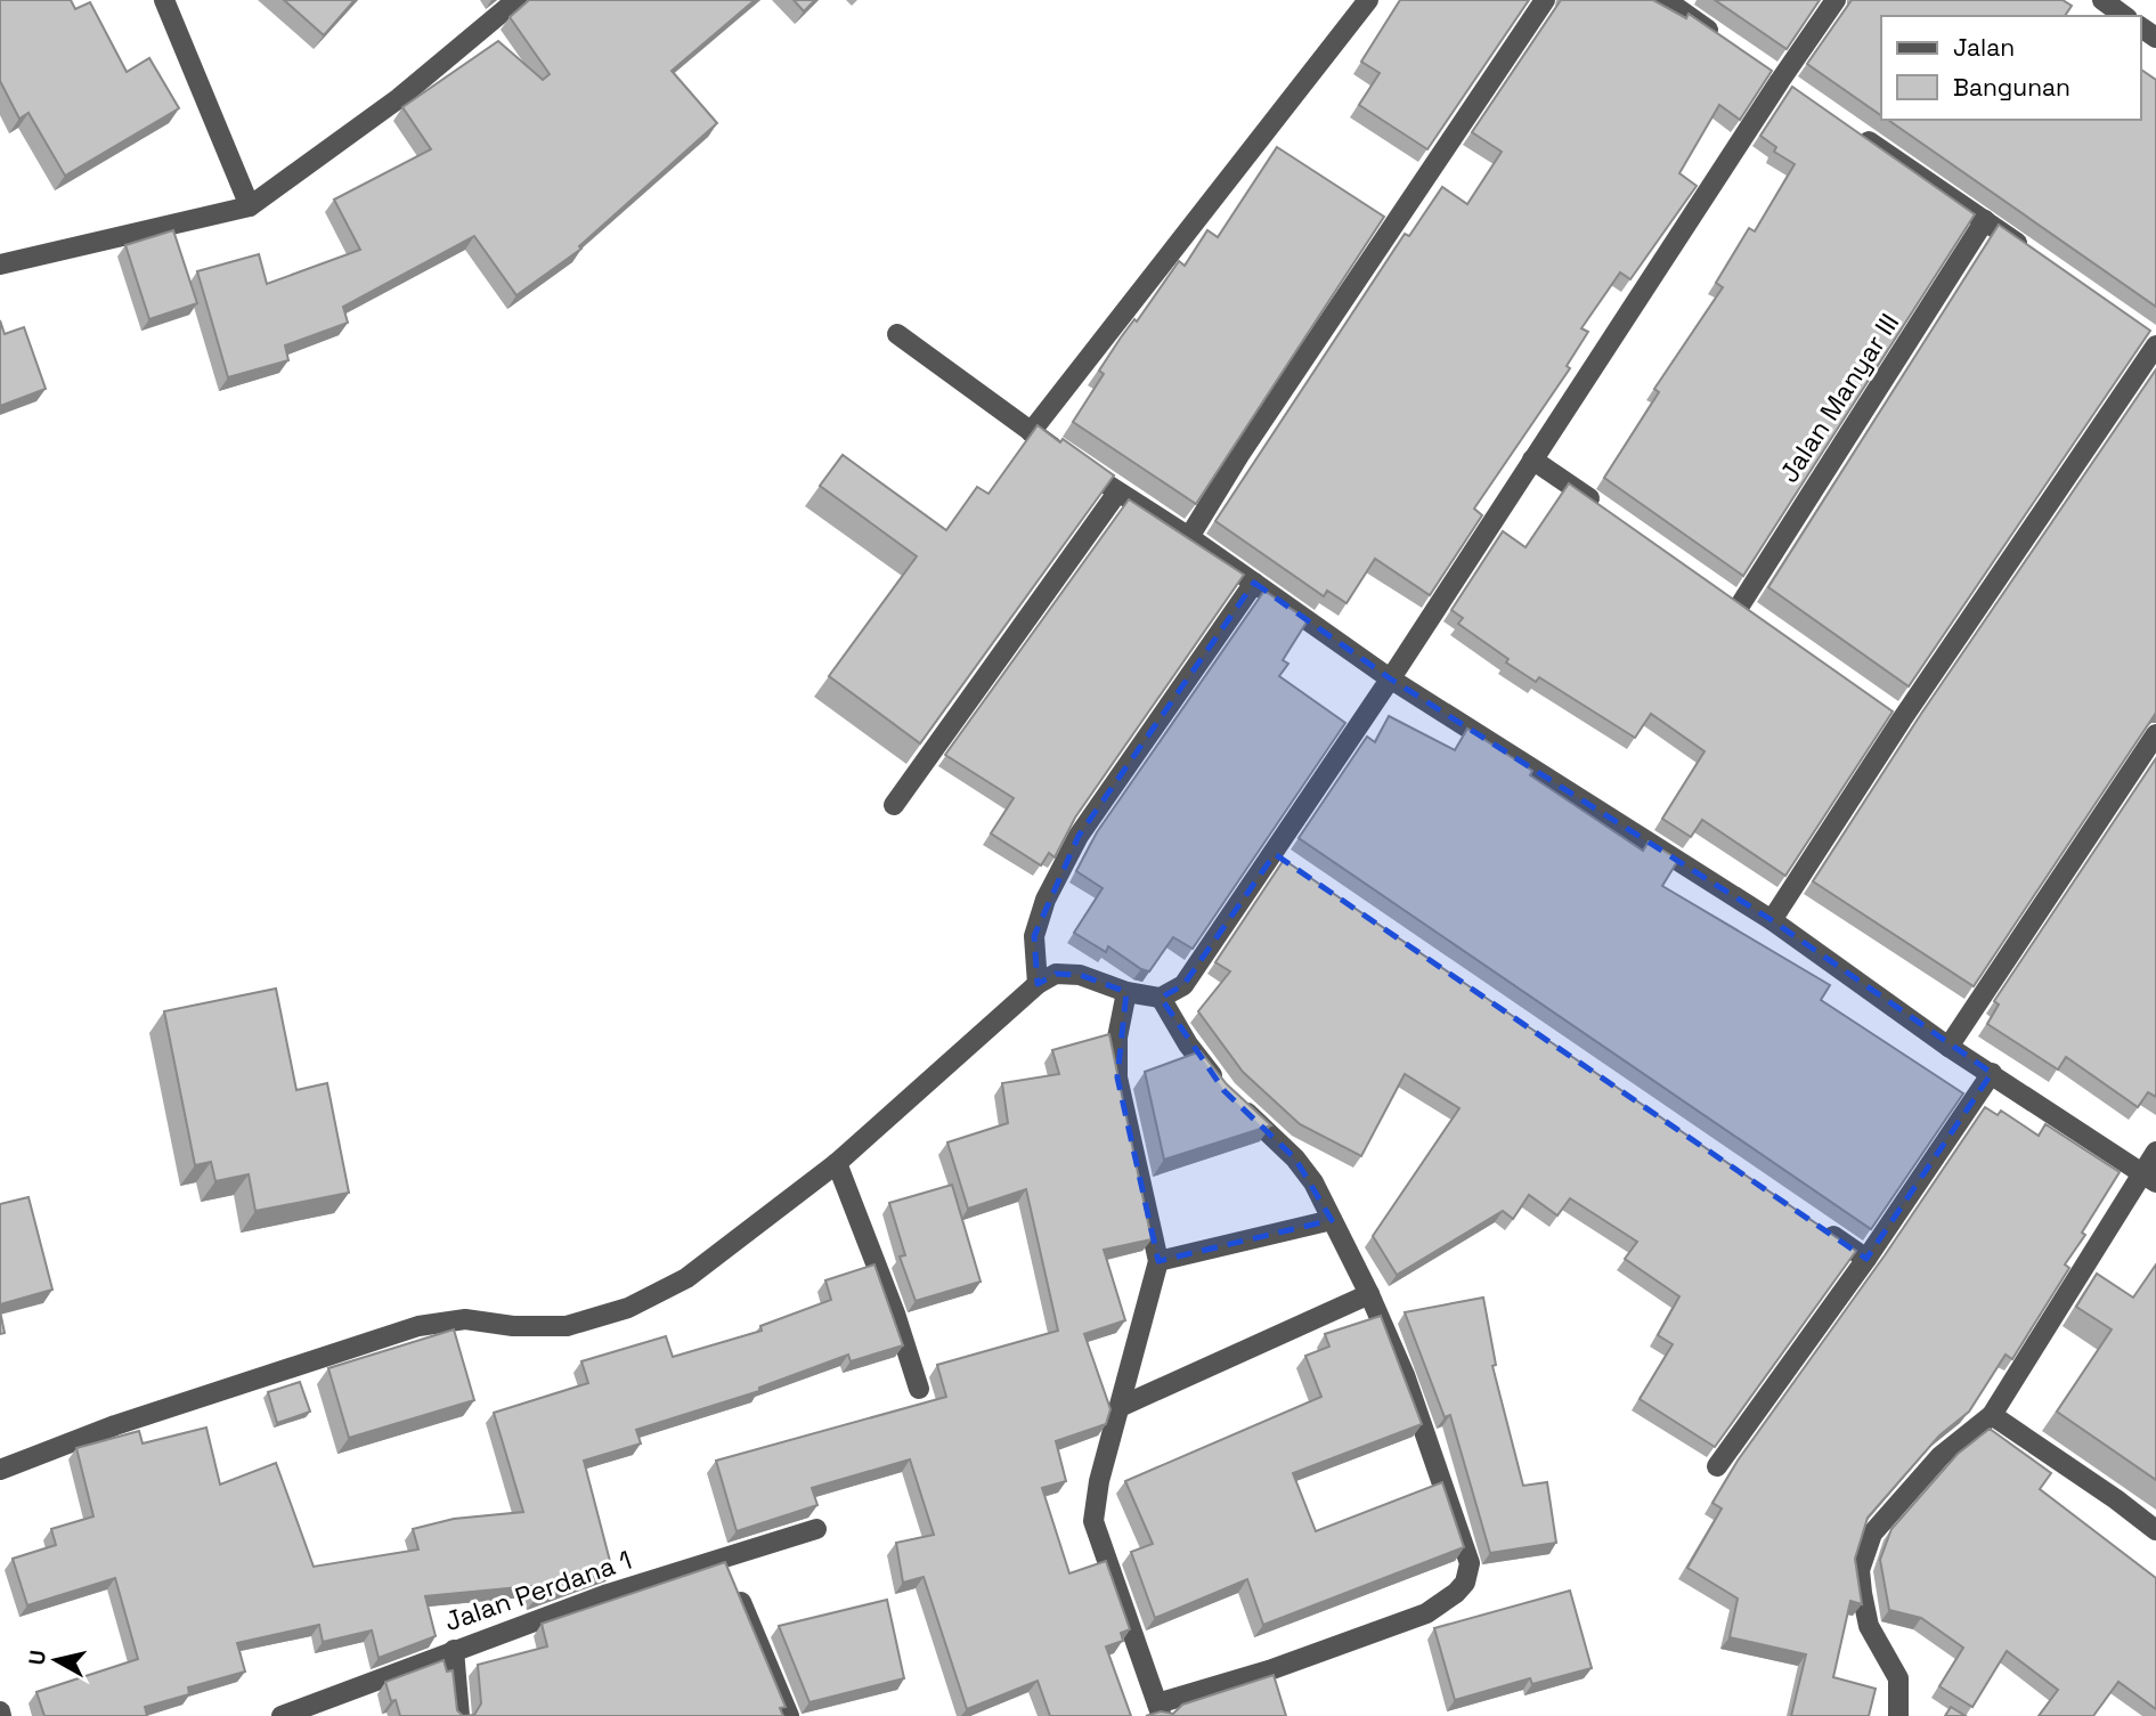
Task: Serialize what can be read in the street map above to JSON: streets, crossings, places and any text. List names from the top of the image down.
{
  "streets": {
    "street": ["Jalan Manyar III", "Jalan Perdana 1"]
  },
  "legend": ["Jalan", "Bangunan"],
  "north": "left"
}
